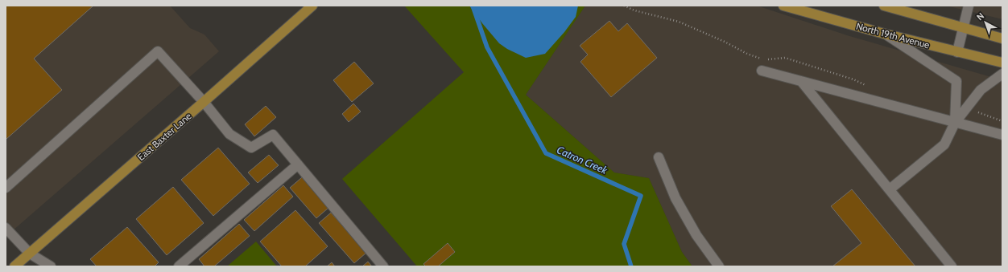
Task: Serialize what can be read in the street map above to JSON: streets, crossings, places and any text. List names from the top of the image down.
{
  "streets": {
    "main road": ["North 19th Avenue", "East Baxter Lane"]
  },
  "water": ["Catron Creek"],
  "north": "top left"
}
